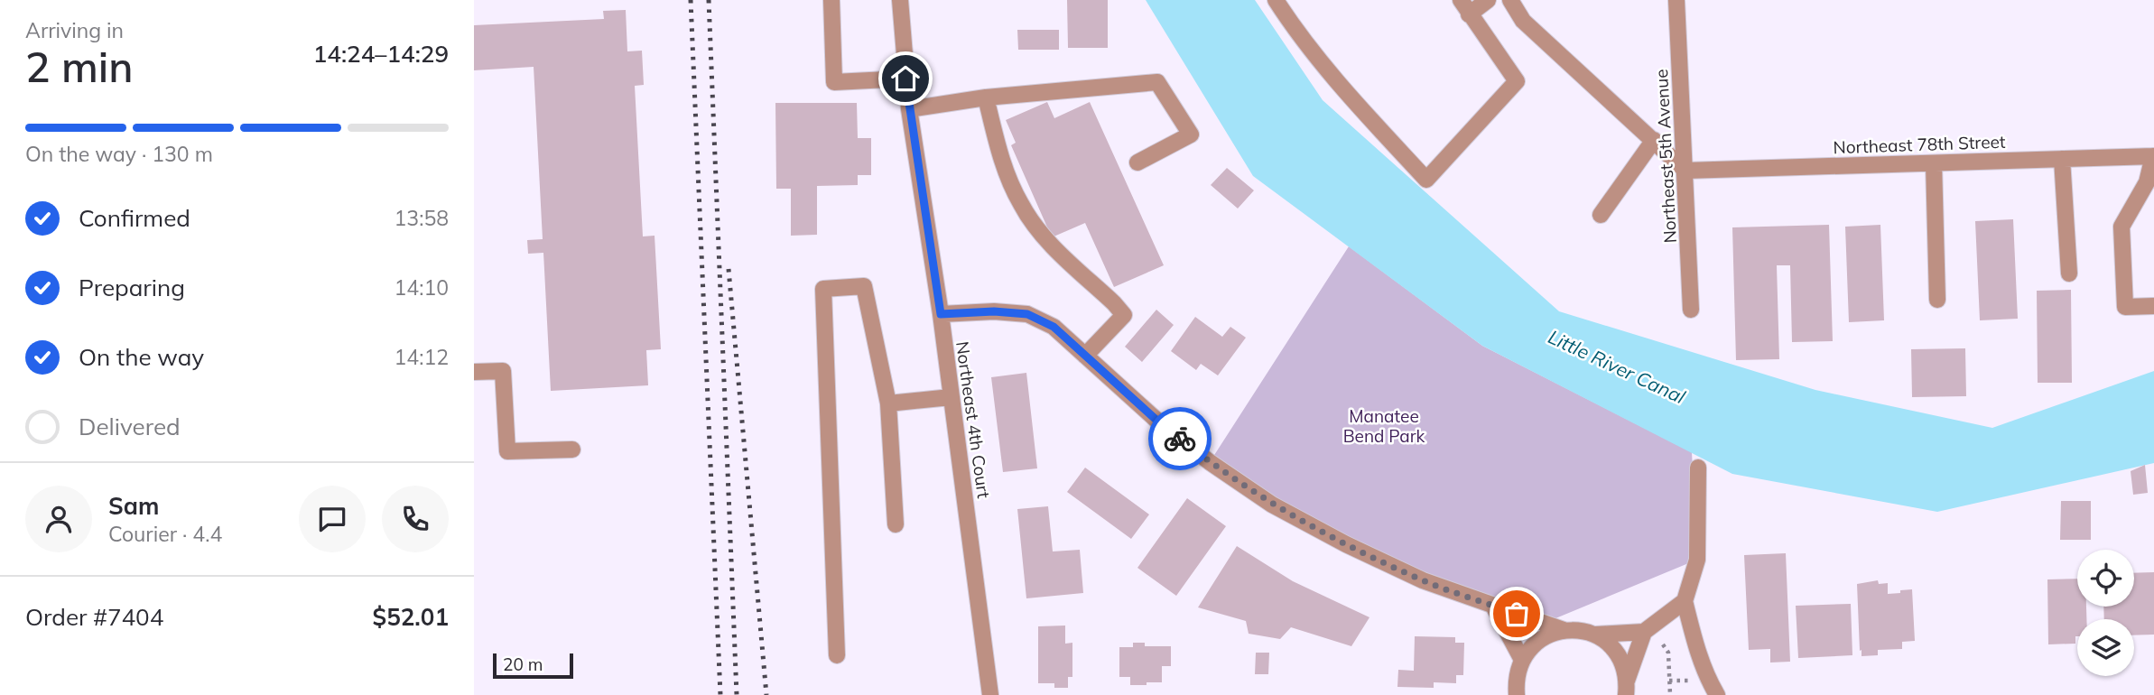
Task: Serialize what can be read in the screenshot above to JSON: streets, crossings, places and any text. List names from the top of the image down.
{
  "streets": {
    "street": ["Northeast 78th Street", "Northeast 5th Avenue", "Northeast 4th Court"]
  },
  "crossings": [
    ["Northeast 78th Street", "Northeast 5th Avenue"]
  ],
  "water": ["Little River Canal"],
  "parks": ["Manatee Bend Park"],
  "scale_bar": "20 m",
  "page": {
    "heading": ["2 min", "Arriving in", "14:24–14:29"],
    "panel": [
      "Sam",
      "Courier · 4.4",
      "Order #7404",
      "$52.01"
    ],
    "bar": "On the way · 130 m",
    "list": [
      ["Confirmed", "13:58"],
      ["Preparing", "14:10"],
      ["On the way", "14:12"],
      "Delivered"
    ],
    "scale": "20 m"
  }
}
